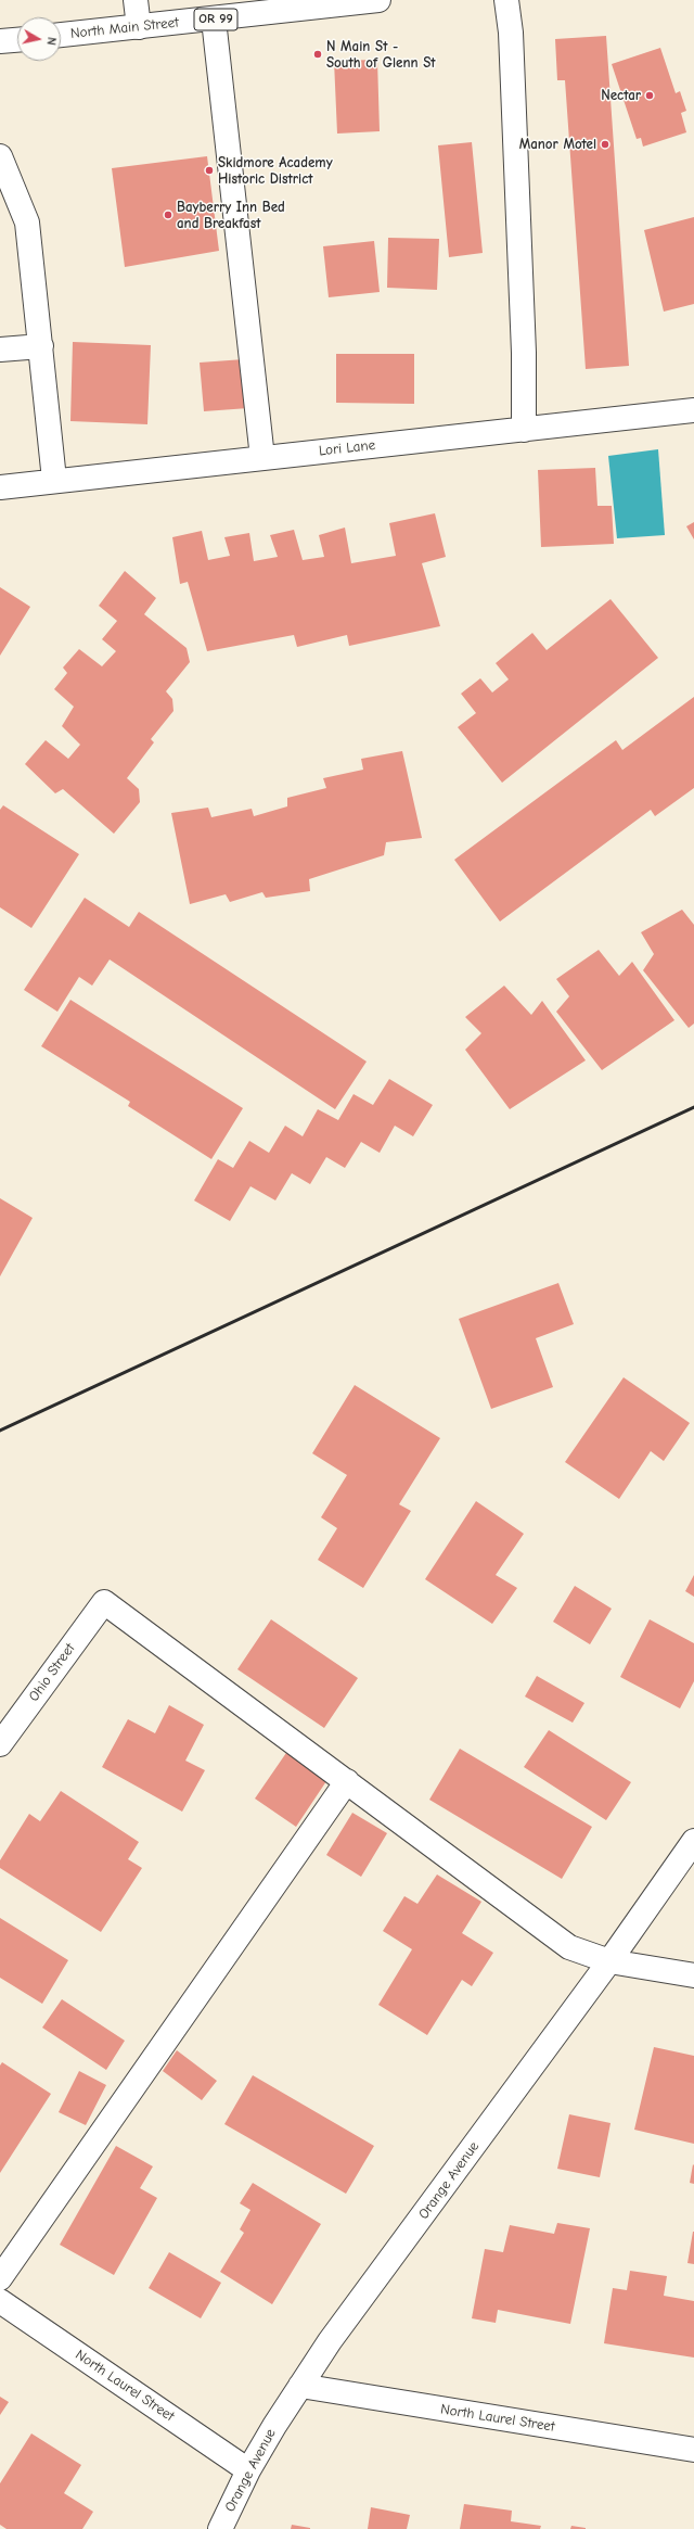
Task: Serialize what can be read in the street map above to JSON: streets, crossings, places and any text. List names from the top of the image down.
{
  "streets": {
    "street": [
      "OR 99",
      "North Main Street",
      "Lori Lane",
      "Ohio Street",
      "Orange Avenue",
      "North Laurel Street"
    ]
  },
  "crossings": [
    ["Orange Avenue", "North Laurel Street"]
  ],
  "places": [
    "N Main St - South of Glenn St",
    "Nectar",
    "Manor Motel",
    "Skidmore Academy Historic District",
    "Bayberry Inn Bed and Breakfast"
  ],
  "north": "right"
}
